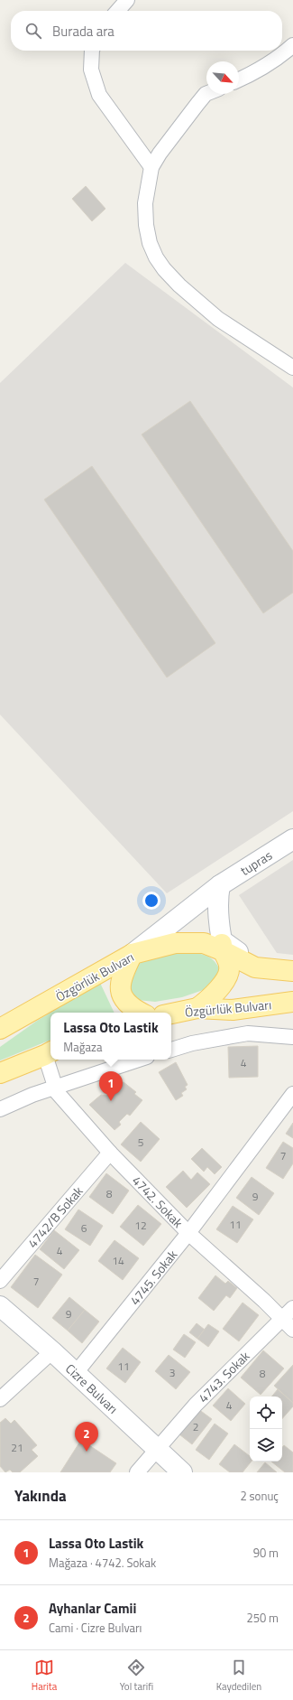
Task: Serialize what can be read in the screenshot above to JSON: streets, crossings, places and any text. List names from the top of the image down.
{
  "streets": {
    "main road": ["Özgörlük Bulvarı", "Özgürlük Bulvarı"],
    "street": [
      "tupras",
      "4742. Sokak",
      "4742/B Sokak",
      "4745. Sokak",
      "4743. Sokak",
      "Cizre Bulvarı"
    ]
  },
  "crossings": [
    ["tupras", "Özgörlük Bulvarı"],
    ["4742. Sokak", "4742/B Sokak"],
    ["4742. Sokak", "4745. Sokak"],
    ["4742. Sokak", "4743. Sokak"],
    ["4745. Sokak", "Cizre Bulvarı"],
    ["4743. Sokak", "Cizre Bulvarı"]
  ],
  "house_numbers": [
    "4",
    "5",
    "7",
    "8",
    "9",
    "11",
    "12",
    "6",
    "4",
    "14",
    "7",
    "9",
    "11",
    "3",
    "8",
    "4",
    "2",
    "21"
  ],
  "north": "bottom right",
  "page": {
    "search": "Burada ara",
    "popup": ["Lassa Oto Lastik", "Mağaza"],
    "pins": ["1", "2"],
    "heading": ["Yakında", "2 sonuç"],
    "list": [
      {
        "mark": "1",
        "name": "Lassa Oto Lastik",
        "note": "Mağaza · 4742. Sokak",
        "value": "90 m"
      },
      {
        "mark": "2",
        "name": "Ayhanlar Camii",
        "note": "Cami · Cizre Bulvarı",
        "value": "250 m"
      }
    ],
    "nav": ["Harita", "Yol tarifi", "Kaydedilen"]
  }
}
